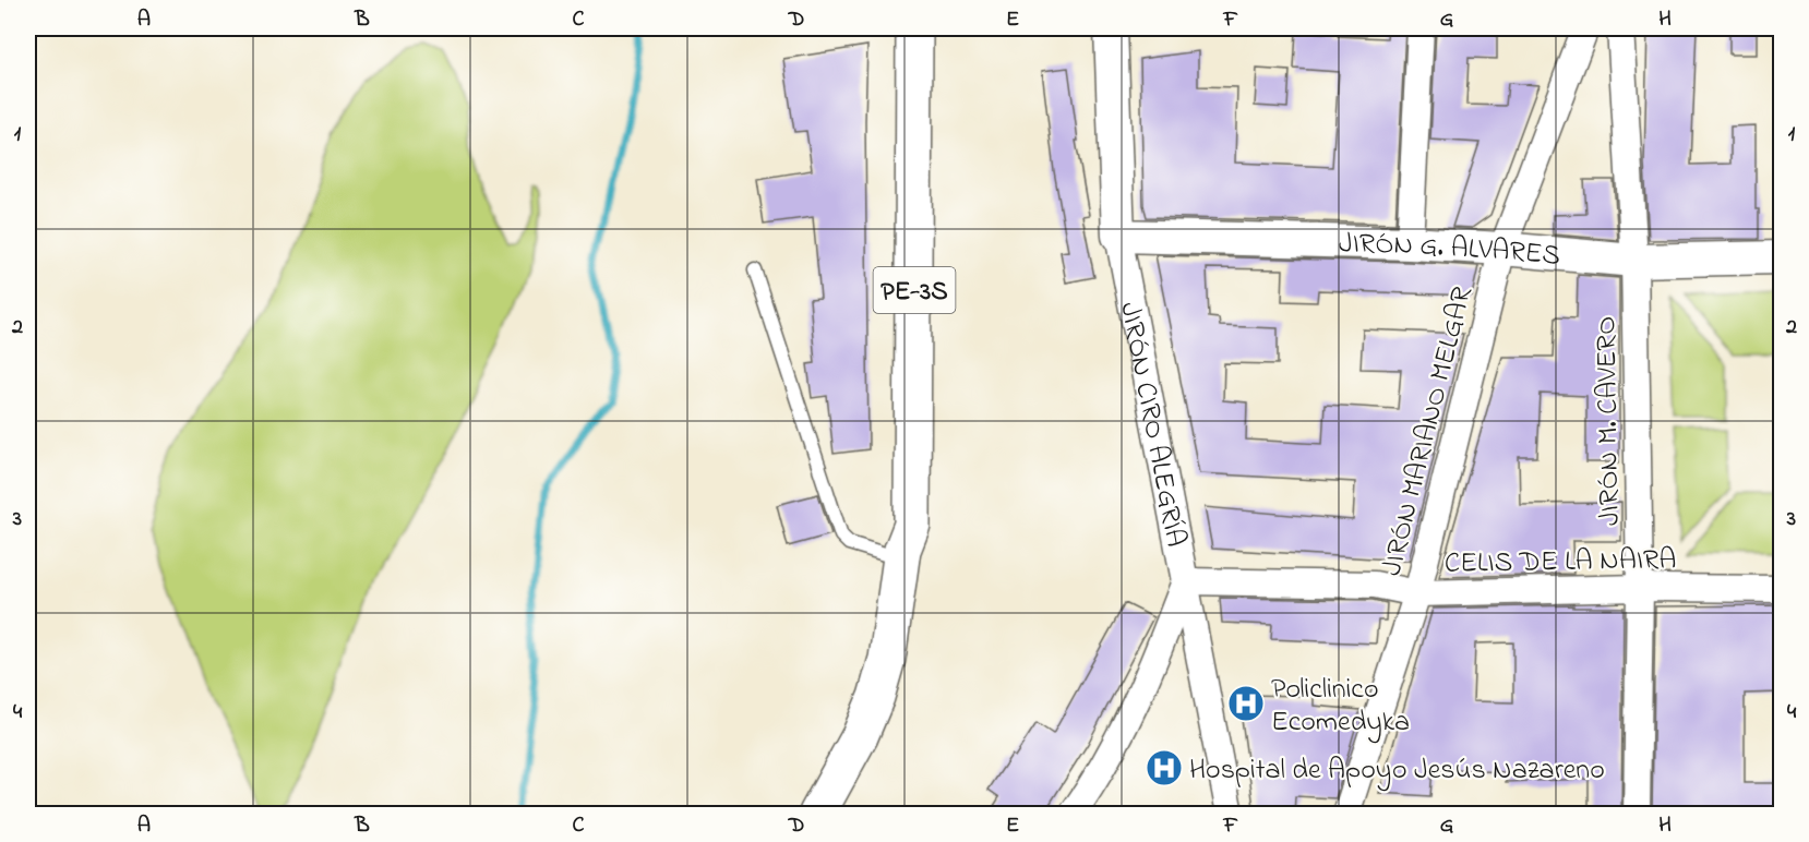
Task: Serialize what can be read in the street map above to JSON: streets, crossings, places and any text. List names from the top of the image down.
{
  "streets": {
    "highway": ["PE-3S"],
    "street": [
      "JIRÓN G. ALVARES",
      "JIRÓN M. CAVERO",
      "JIRÓN CIRO ALEGRÍA",
      "JIRÓN MARIANO MELGAR",
      "CELIS DE LA NAIRA"
    ]
  },
  "crossings": [
    ["JIRÓN G. ALVARES", "JIRÓN M. CAVERO"],
    ["JIRÓN G. ALVARES", "JIRÓN CIRO ALEGRÍA"],
    ["JIRÓN G. ALVARES", "JIRÓN MARIANO MELGAR"],
    ["JIRÓN M. CAVERO", "CELIS DE LA NAIRA"],
    ["JIRÓN CIRO ALEGRÍA", "CELIS DE LA NAIRA"],
    ["JIRÓN MARIANO MELGAR", "CELIS DE LA NAIRA"]
  ],
  "places": {
    "hospital": ["Policlinico Ecomedyka", "Hospital de Apoyo Jesús Nazareno"]
  },
  "grid": {
    "columns": [
      "A",
      "B",
      "C",
      "D",
      "E",
      "F",
      "G",
      "H"
    ],
    "rows": [
      "1",
      "2",
      "3",
      "4"
    ]
  }
}
